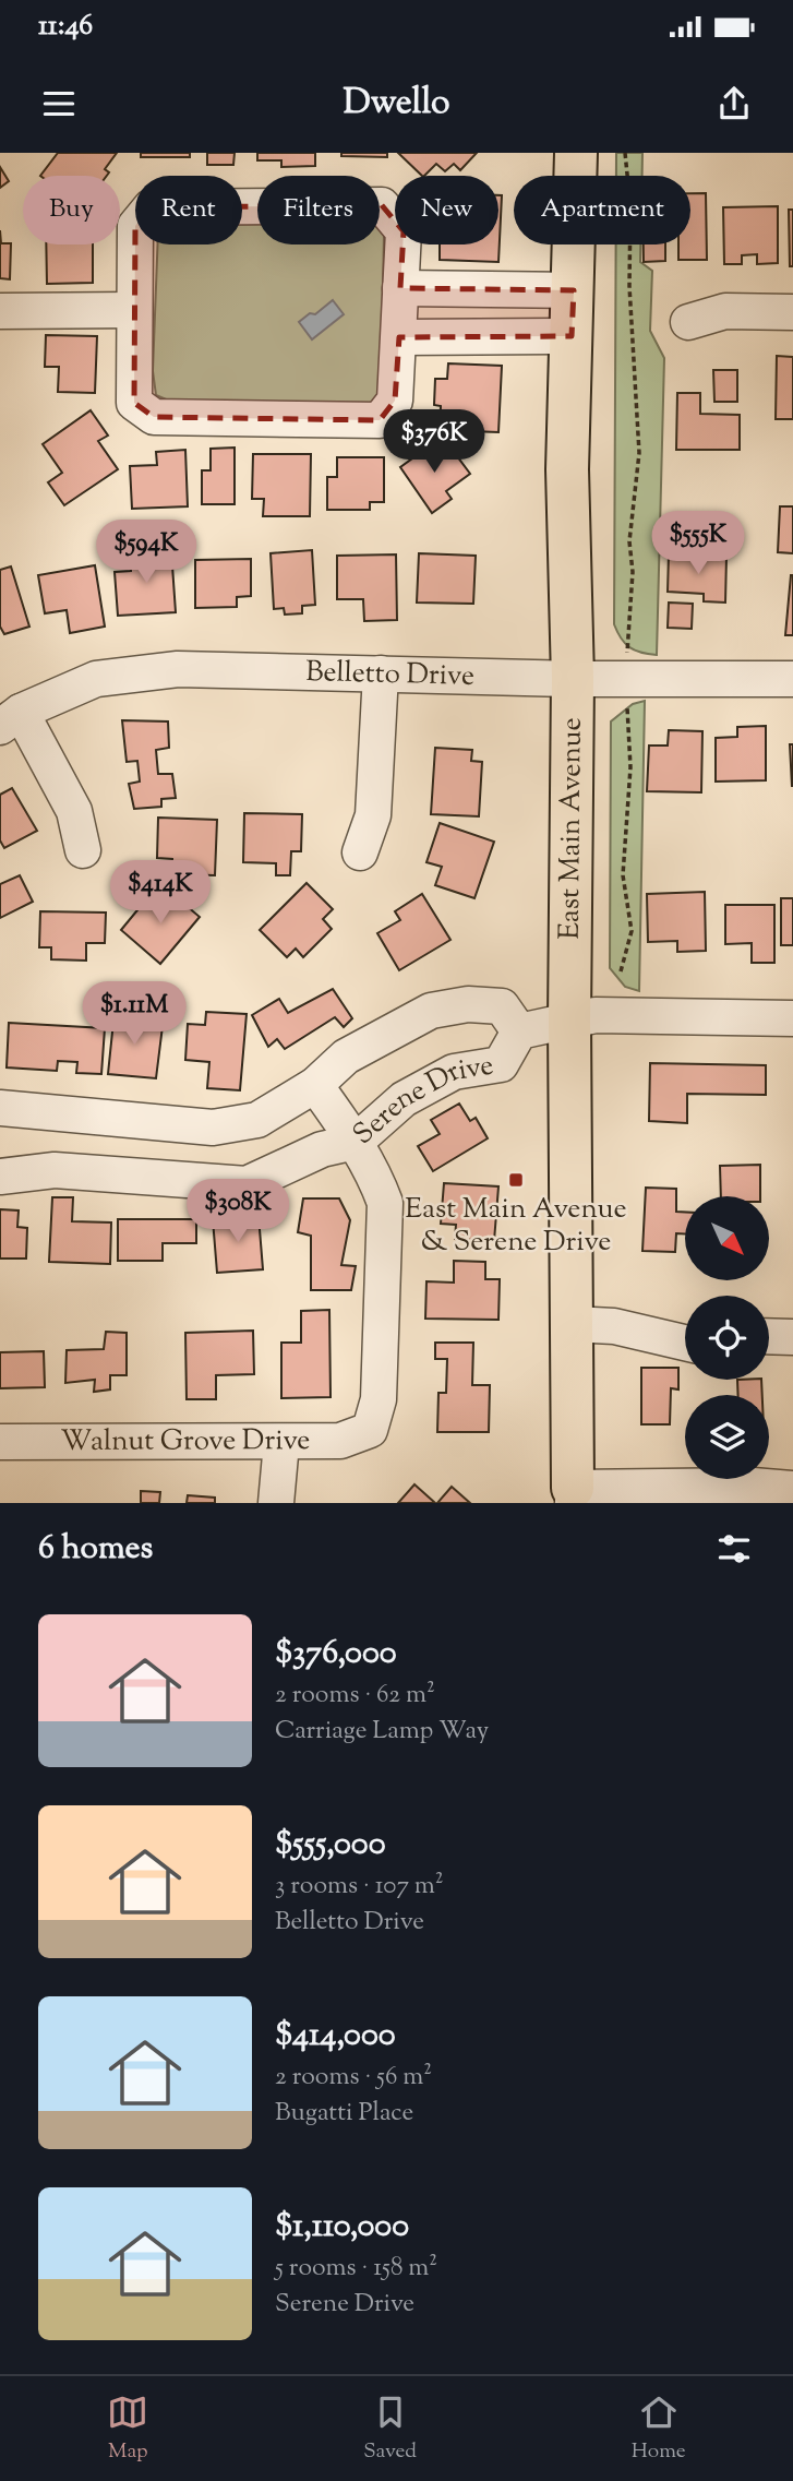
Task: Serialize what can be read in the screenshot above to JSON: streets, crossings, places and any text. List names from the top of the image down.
{
  "streets": {
    "main road": ["East Main Avenue"],
    "street": ["Belletto Drive", "Serene Drive", "Walnut Grove Drive"]
  },
  "crossings": [
    ["Belletto Drive", "East Main Avenue"],
    ["East Main Avenue", "Serene Drive"],
    ["Serene Drive", "Walnut Grove Drive"]
  ],
  "places": {
    "transit": ["East Main Avenue & Serene Drive"]
  },
  "north": "bottom right",
  "page": {
    "status": "11:46",
    "header": "Dwello",
    "chip": [
      "Buy",
      "Rent",
      "Filters",
      "New",
      "Apartment"
    ],
    "price": [
      "$376K",
      "$555K",
      "$594K",
      "$414K",
      "$1.11M",
      "$308K"
    ],
    "heading": "6 homes",
    "list": [
      {
        "name": "$376,000",
        "note": "2 rooms · 62 m² · Carriage Lamp Way"
      },
      {
        "name": "$555,000",
        "note": "3 rooms · 107 m² · Belletto Drive"
      },
      {
        "name": "$414,000",
        "note": "2 rooms · 56 m² · Bugatti Place"
      },
      {
        "name": "$1,110,000",
        "note": "5 rooms · 158 m² · Serene Drive"
      }
    ],
    "tabs": ["Map", "Saved", "Home"]
  }
}
